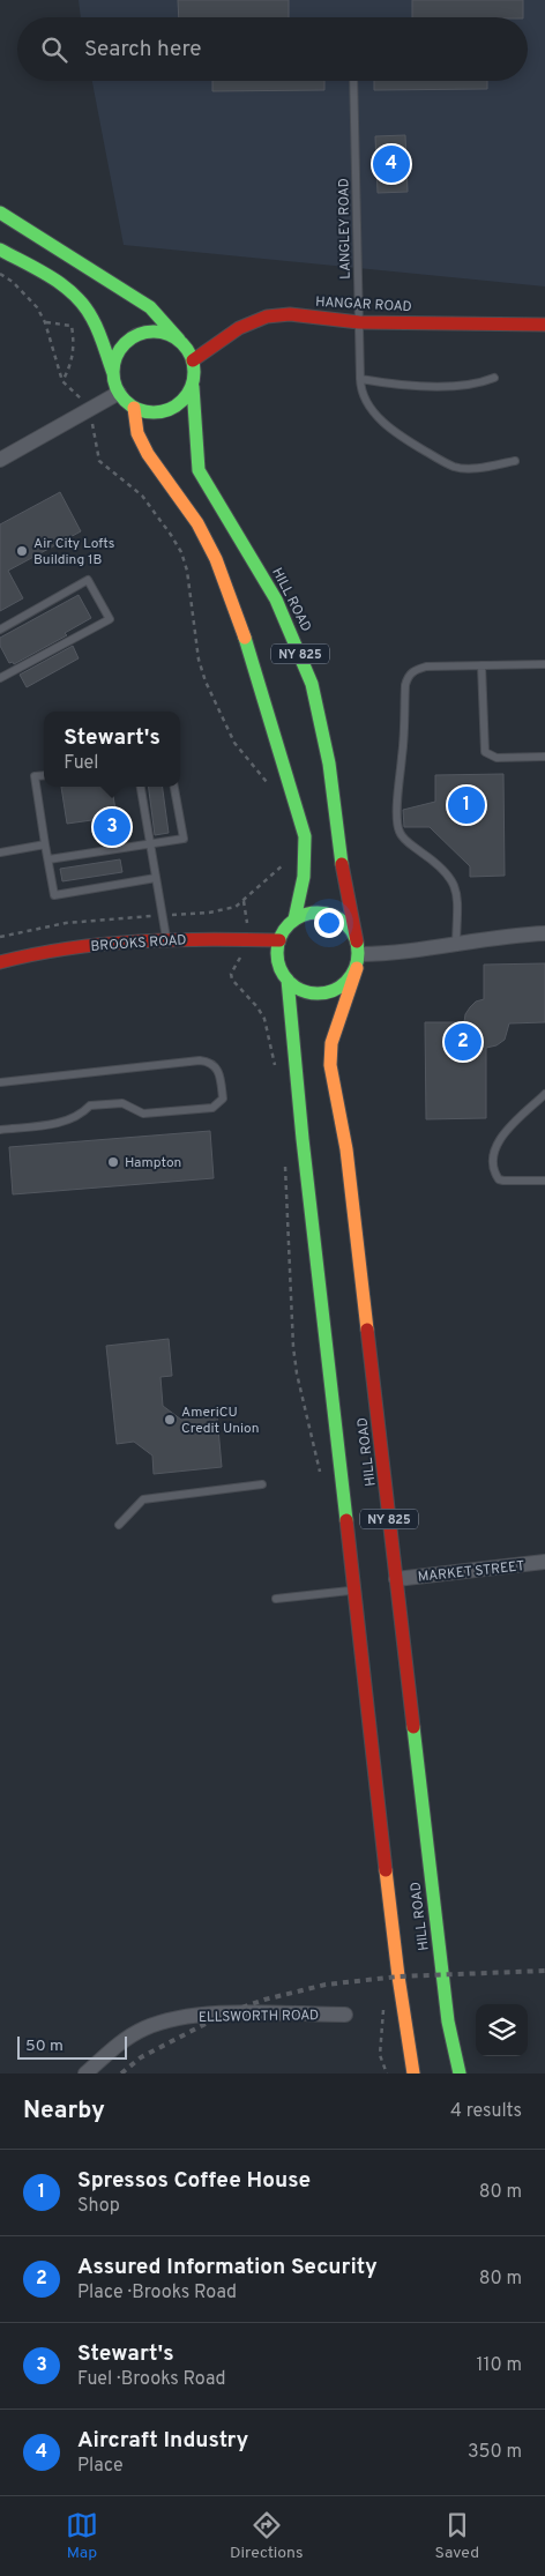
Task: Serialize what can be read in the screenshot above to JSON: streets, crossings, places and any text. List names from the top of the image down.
{
  "streets": {
    "main road": [
      "HANGAR ROAD",
      "HILL ROAD",
      "NY 825",
      "BROOKS ROAD"
    ],
    "street": ["MARKET STREET", "ELLSWORTH ROAD"],
    "lane": ["LANGLEY ROAD"]
  },
  "crossings": [
    ["LANGLEY ROAD", "HANGAR ROAD"],
    ["HANGAR ROAD", "HILL ROAD"],
    ["HANGAR ROAD", "NY 825"],
    ["HILL ROAD", "NY 825"],
    ["HILL ROAD", "BROOKS ROAD"],
    ["HILL ROAD", "MARKET STREET"],
    ["NY 825", "BROOKS ROAD"]
  ],
  "places": ["Air City Lofts Building 1B", "Hampton", "AmeriCU Credit Union"],
  "scale_bar": "50 m",
  "page": {
    "search": "Search here",
    "pins": [
      "4",
      "1",
      "3",
      "2"
    ],
    "popup": ["Stewart's", "Fuel"],
    "scale": "50 m",
    "heading": ["Nearby", "4 results"],
    "list": [
      {
        "mark": "1",
        "name": "Spressos Coffee House",
        "note": "Shop",
        "value": "80 m"
      },
      {
        "mark": "2",
        "name": "Assured Information Security",
        "note": "Place · Brooks Road",
        "value": "80 m"
      },
      {
        "mark": "3",
        "name": "Stewart's",
        "note": "Fuel · Brooks Road",
        "value": "110 m"
      },
      {
        "mark": "4",
        "name": "Aircraft Industry",
        "note": "Place",
        "value": "350 m"
      }
    ],
    "nav": ["Map", "Directions", "Saved"]
  }
}
